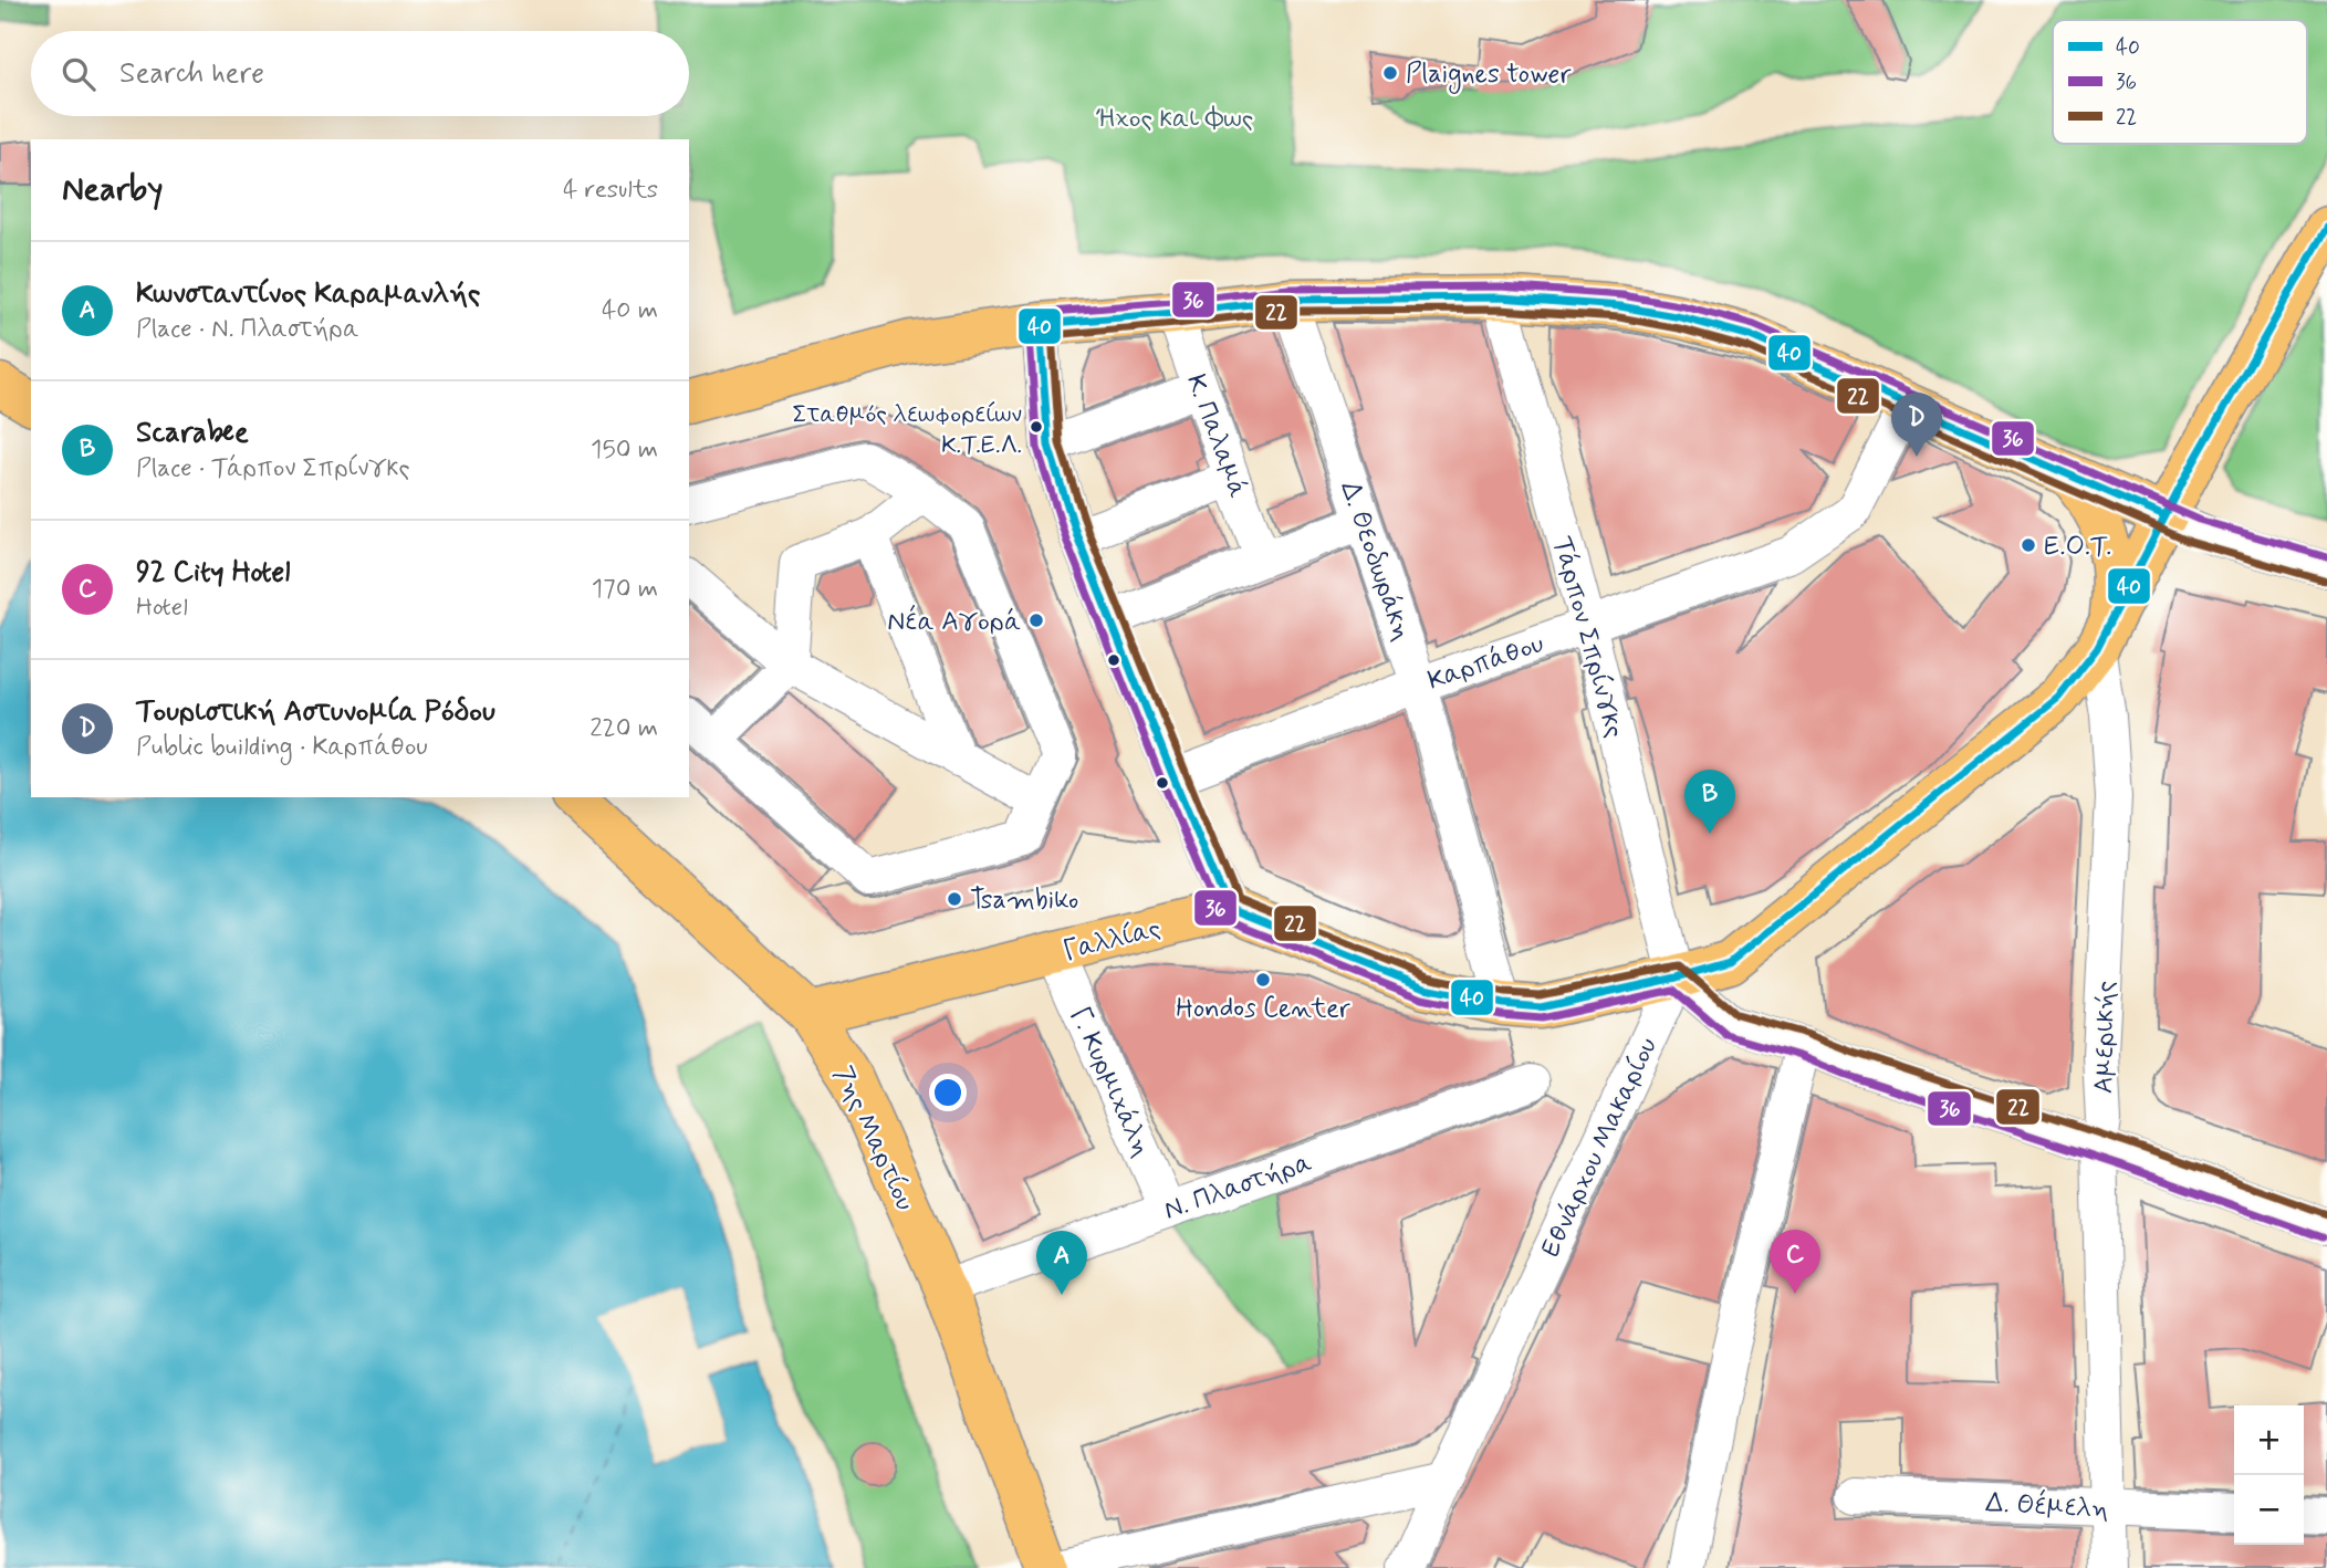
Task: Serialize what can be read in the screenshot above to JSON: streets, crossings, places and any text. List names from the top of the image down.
{
  "streets": {
    "main road": ["Γαλλίας", "7ης Μαρτίου"],
    "street": [
      "Κ. Παλαμά",
      "Δ. Θεοδωράκη",
      "Τάρπον Σπρίνγκς",
      "Καρπάθου",
      "Αμερικής",
      "Γ. Κυρμιχάλη",
      "Εθνάρχου Μακαρίου",
      "Ν. Πλαστήρα",
      "Δ. Θέμελη"
    ]
  },
  "crossings": [
    ["Δ. Θεοδωράκη", "Καρπάθου"],
    ["Τάρπον Σπρίνγκς", "Καρπάθου"],
    ["Τάρπον Σπρίνγκς", "Εθνάρχου Μακαρίου"],
    ["Γαλλίας", "Γ. Κυρμιχάλη"],
    ["Γαλλίας", "7ης Μαρτίου"],
    ["Αμερικής", "Δ. Θέμελη"],
    ["Γ. Κυρμιχάλη", "Ν. Πλαστήρα"],
    ["7ης Μαρτίου", "Ν. Πλαστήρα"]
  ],
  "parks": ["Ήχος και Φως"],
  "places": [
    "Plaignes tower",
    "Σταθμός λεωφορείων Κ.Τ.Ε.Λ.",
    "Ε.Ο.Τ.",
    "Νέα Αγορά",
    "Tsambiko",
    "Hondos Center"
  ],
  "lines": ["transit line 40", "transit line 36", "transit line 22"],
  "legend": ["40", "36", "22"],
  "page": {
    "search": "Search here",
    "heading": ["Nearby", "4 results"],
    "list": [
      {
        "mark": "A",
        "name": "Κωνσταντίνος Καραμανλής",
        "note": "Place · Ν. Πλαστήρα",
        "value": "40 m"
      },
      {
        "mark": "B",
        "name": "Scarabee",
        "note": "Place · Τάρπον Σπρίνγκς",
        "value": "150 m"
      },
      {
        "mark": "C",
        "name": "92 City Hotel",
        "note": "Hotel",
        "value": "170 m"
      },
      {
        "mark": "D",
        "name": "Τουριστική Αστυνομία Ρόδου",
        "note": "Public building · Καρπάθου",
        "value": "220 m"
      }
    ],
    "pins": [
      "D",
      "B",
      "C",
      "A"
    ],
    "map_buttons": ["+", "−"]
  }
}
